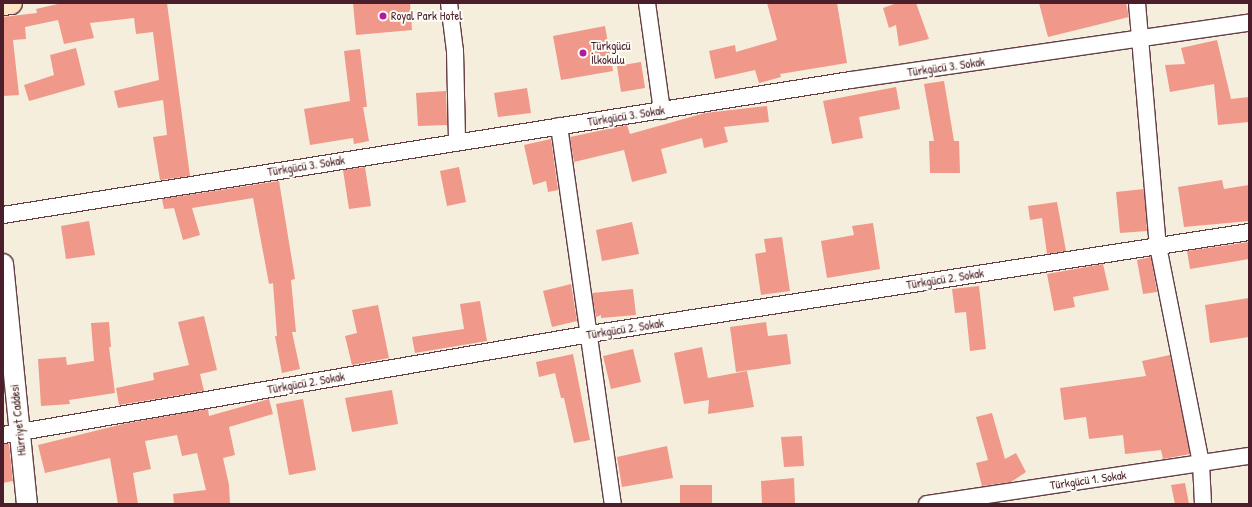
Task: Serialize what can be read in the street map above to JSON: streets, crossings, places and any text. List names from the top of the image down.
{
  "streets": {
    "street": [
      "Türkgücü 3. Sokak",
      "Türkgücü 2. Sokak",
      "Hürriyet Caddesi",
      "Türkgücü 1. Sokak"
    ]
  },
  "crossings": [
    ["Türkgücü 2. Sokak", "Hürriyet Caddesi"]
  ],
  "places": ["Royal Park Hotel", "Türkgücü İlkokulu"]
}
